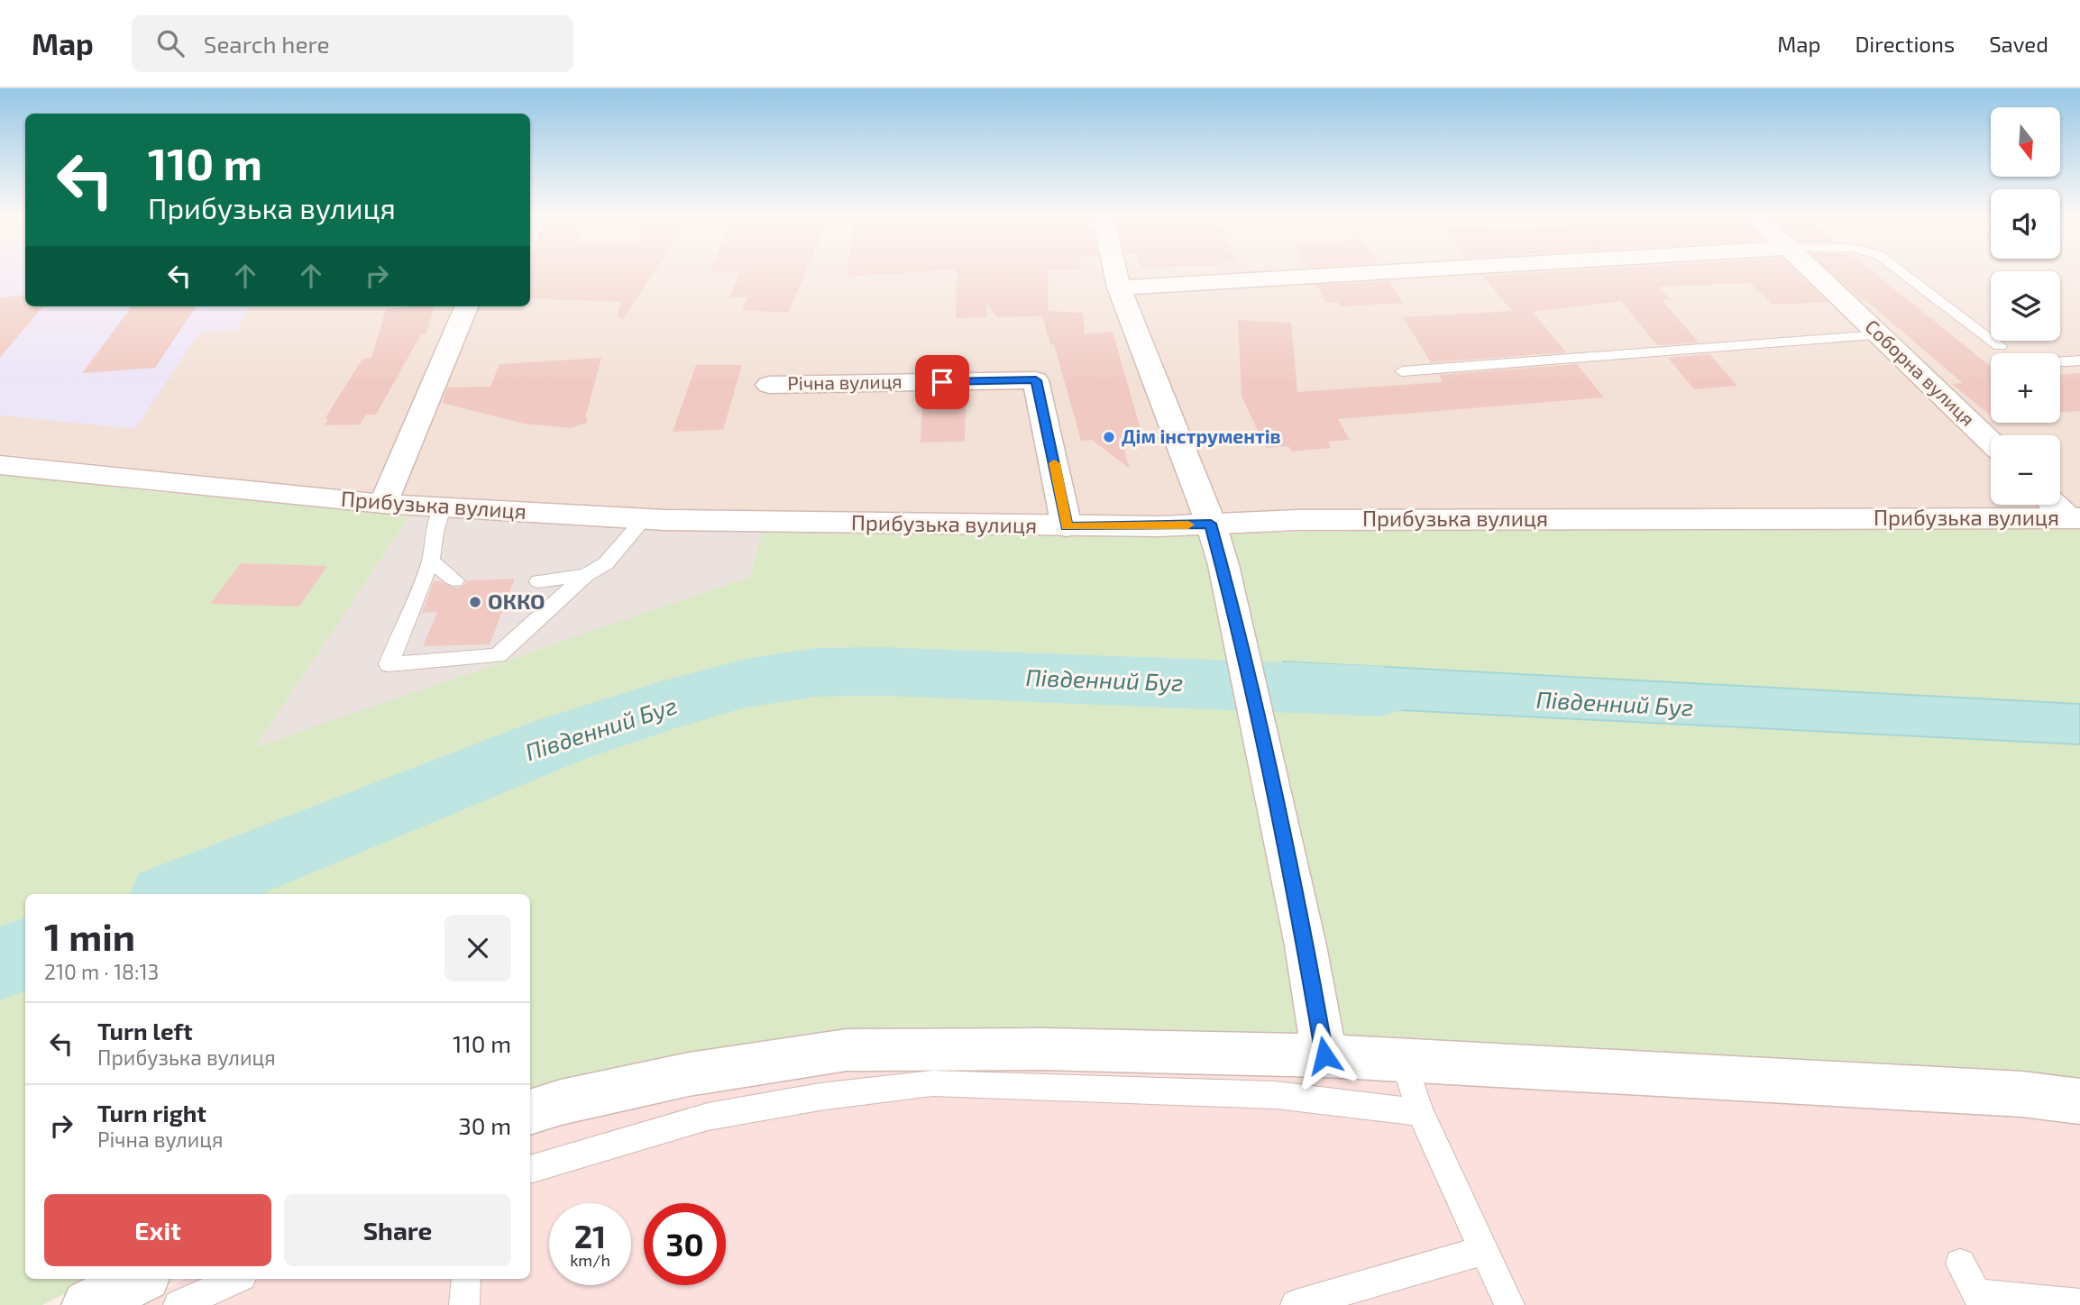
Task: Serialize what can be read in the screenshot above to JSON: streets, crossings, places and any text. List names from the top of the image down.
{
  "streets": {
    "street": ["Соборна вулиця", "Річна вулиця", "Прибузька вулиця"]
  },
  "crossings": [
    ["Річна вулиця", "Прибузька вулиця"]
  ],
  "water": ["Південний Буг"],
  "places": ["Дім інструментів", "ОККО"],
  "north": "bottom",
  "page": {
    "header": "Map",
    "search": "Search here",
    "nav": ["Map", "Directions", "Saved"],
    "map_buttons": ["+", "−"],
    "turn": ["110 m", "Прибузька вулиця"],
    "heading": ["1 min", "210 m · 18:13"],
    "list": [
      {
        "name": "Turn left",
        "note": "Прибузька вулиця",
        "value": "110 m"
      },
      {
        "name": "Turn right",
        "note": "Річна вулиця",
        "value": "30 m"
      }
    ],
    "buttons": ["Exit", "Share"],
    "speed": "21 km/h",
    "limit": "30"
  }
}
